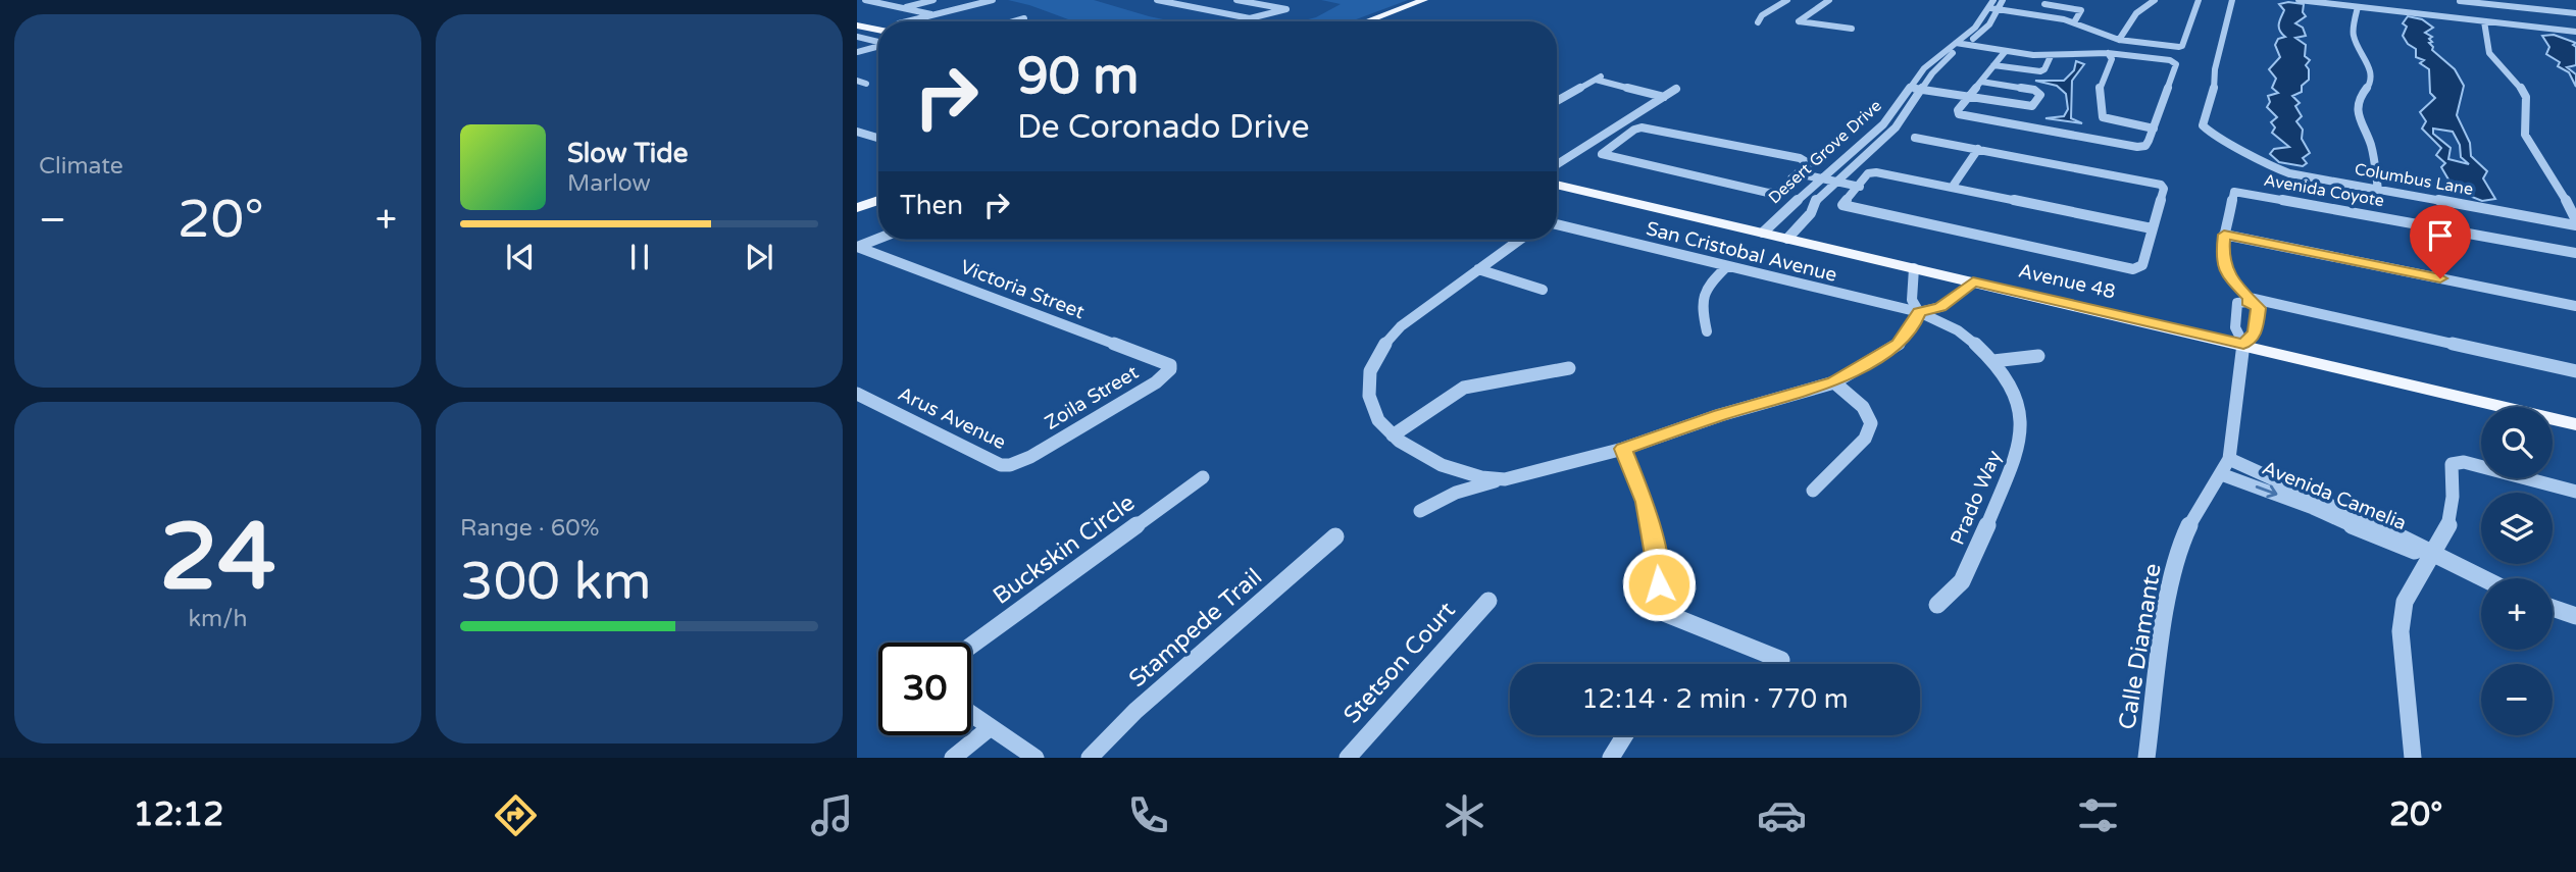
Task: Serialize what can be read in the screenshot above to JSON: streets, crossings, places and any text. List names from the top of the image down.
{
  "streets": {
    "main road": ["Avenue 48"],
    "street": [
      "Desert Grove Drive",
      "Columbus Lane",
      "Avenida Coyote",
      "San Cristobal Avenue",
      "Victoria Street",
      "Zoila Street",
      "Arus Avenue",
      "Avenida Camelia",
      "Prado Way",
      "Buckskin Circle",
      "Stampede Trail",
      "Calle Diamante",
      "Stetson Court"
    ]
  },
  "crossings": [
    ["Desert Grove Drive", "Avenue 48"],
    ["San Cristobal Avenue", "Prado Way"],
    ["Avenue 48", "Calle Diamante"],
    ["Victoria Street", "Zoila Street"],
    ["Zoila Street", "Arus Avenue"],
    ["Avenida Camelia", "Calle Diamante"]
  ],
  "page": {
    "tile": [
      "Climate",
      ["24", "km/h"],
      ["Range · 60%", "300 km"]
    ],
    "turn": ["90 m", "De Coronado Drive"],
    "song": ["Slow Tide", "Marlow"],
    "then": "Then",
    "heat": ["−", "20°", "+"],
    "map_buttons": ["+", "−"],
    "limit": "30",
    "trip": "12:14 · 2 min · 770 m",
    "tabs": ["12:12", "20°"]
  }
}
